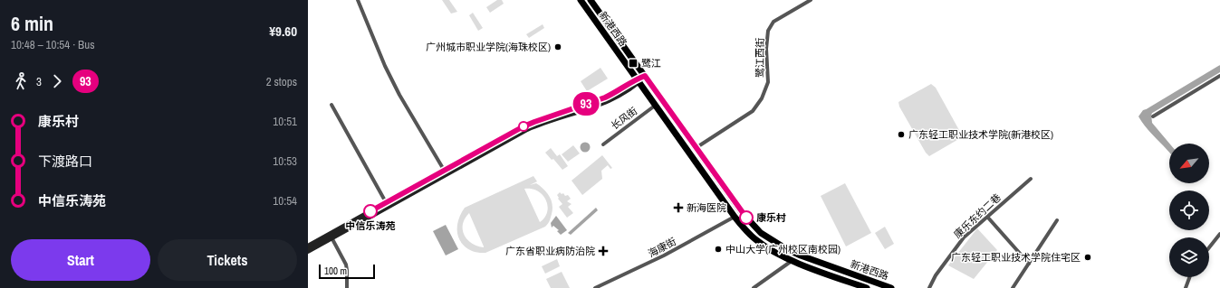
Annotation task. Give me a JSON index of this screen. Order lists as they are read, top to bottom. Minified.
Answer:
{"streets":{"main road":["新港西路"],"street":["鹭江西街","长风街","康乐东约二巷","海康街"]},"crossings":[["新港西路","鹭江西街"],["新港西路","长风街"],["新港西路","海康街"]],"places":{"other":["广州城市职业学院(海珠校区)","广东轻工职业技术学院(新港校区)","中信乐涛苑","康乐村","中山大学(广州校区南校园)","广东轻工职业技术学院住宅区"],"transit":["鹭江"],"health":["新海医院","广东省职业病防治院"]},"lines":["bus line 93"],"scale_bar":"100 m","north":"bottom left","page":{"heading":["6 min","10:48 – 10:54 · Bus","¥9.60"],"on_map":"93","legs":["3","93","2 stops"],"list":[{"name":"康乐村","value":"10:51"},{"name":"下渡路口","value":"10:53"},{"name":"中信乐涛苑","value":"10:54"}],"buttons":["Start","Tickets"],"scale":"100 m"}}
